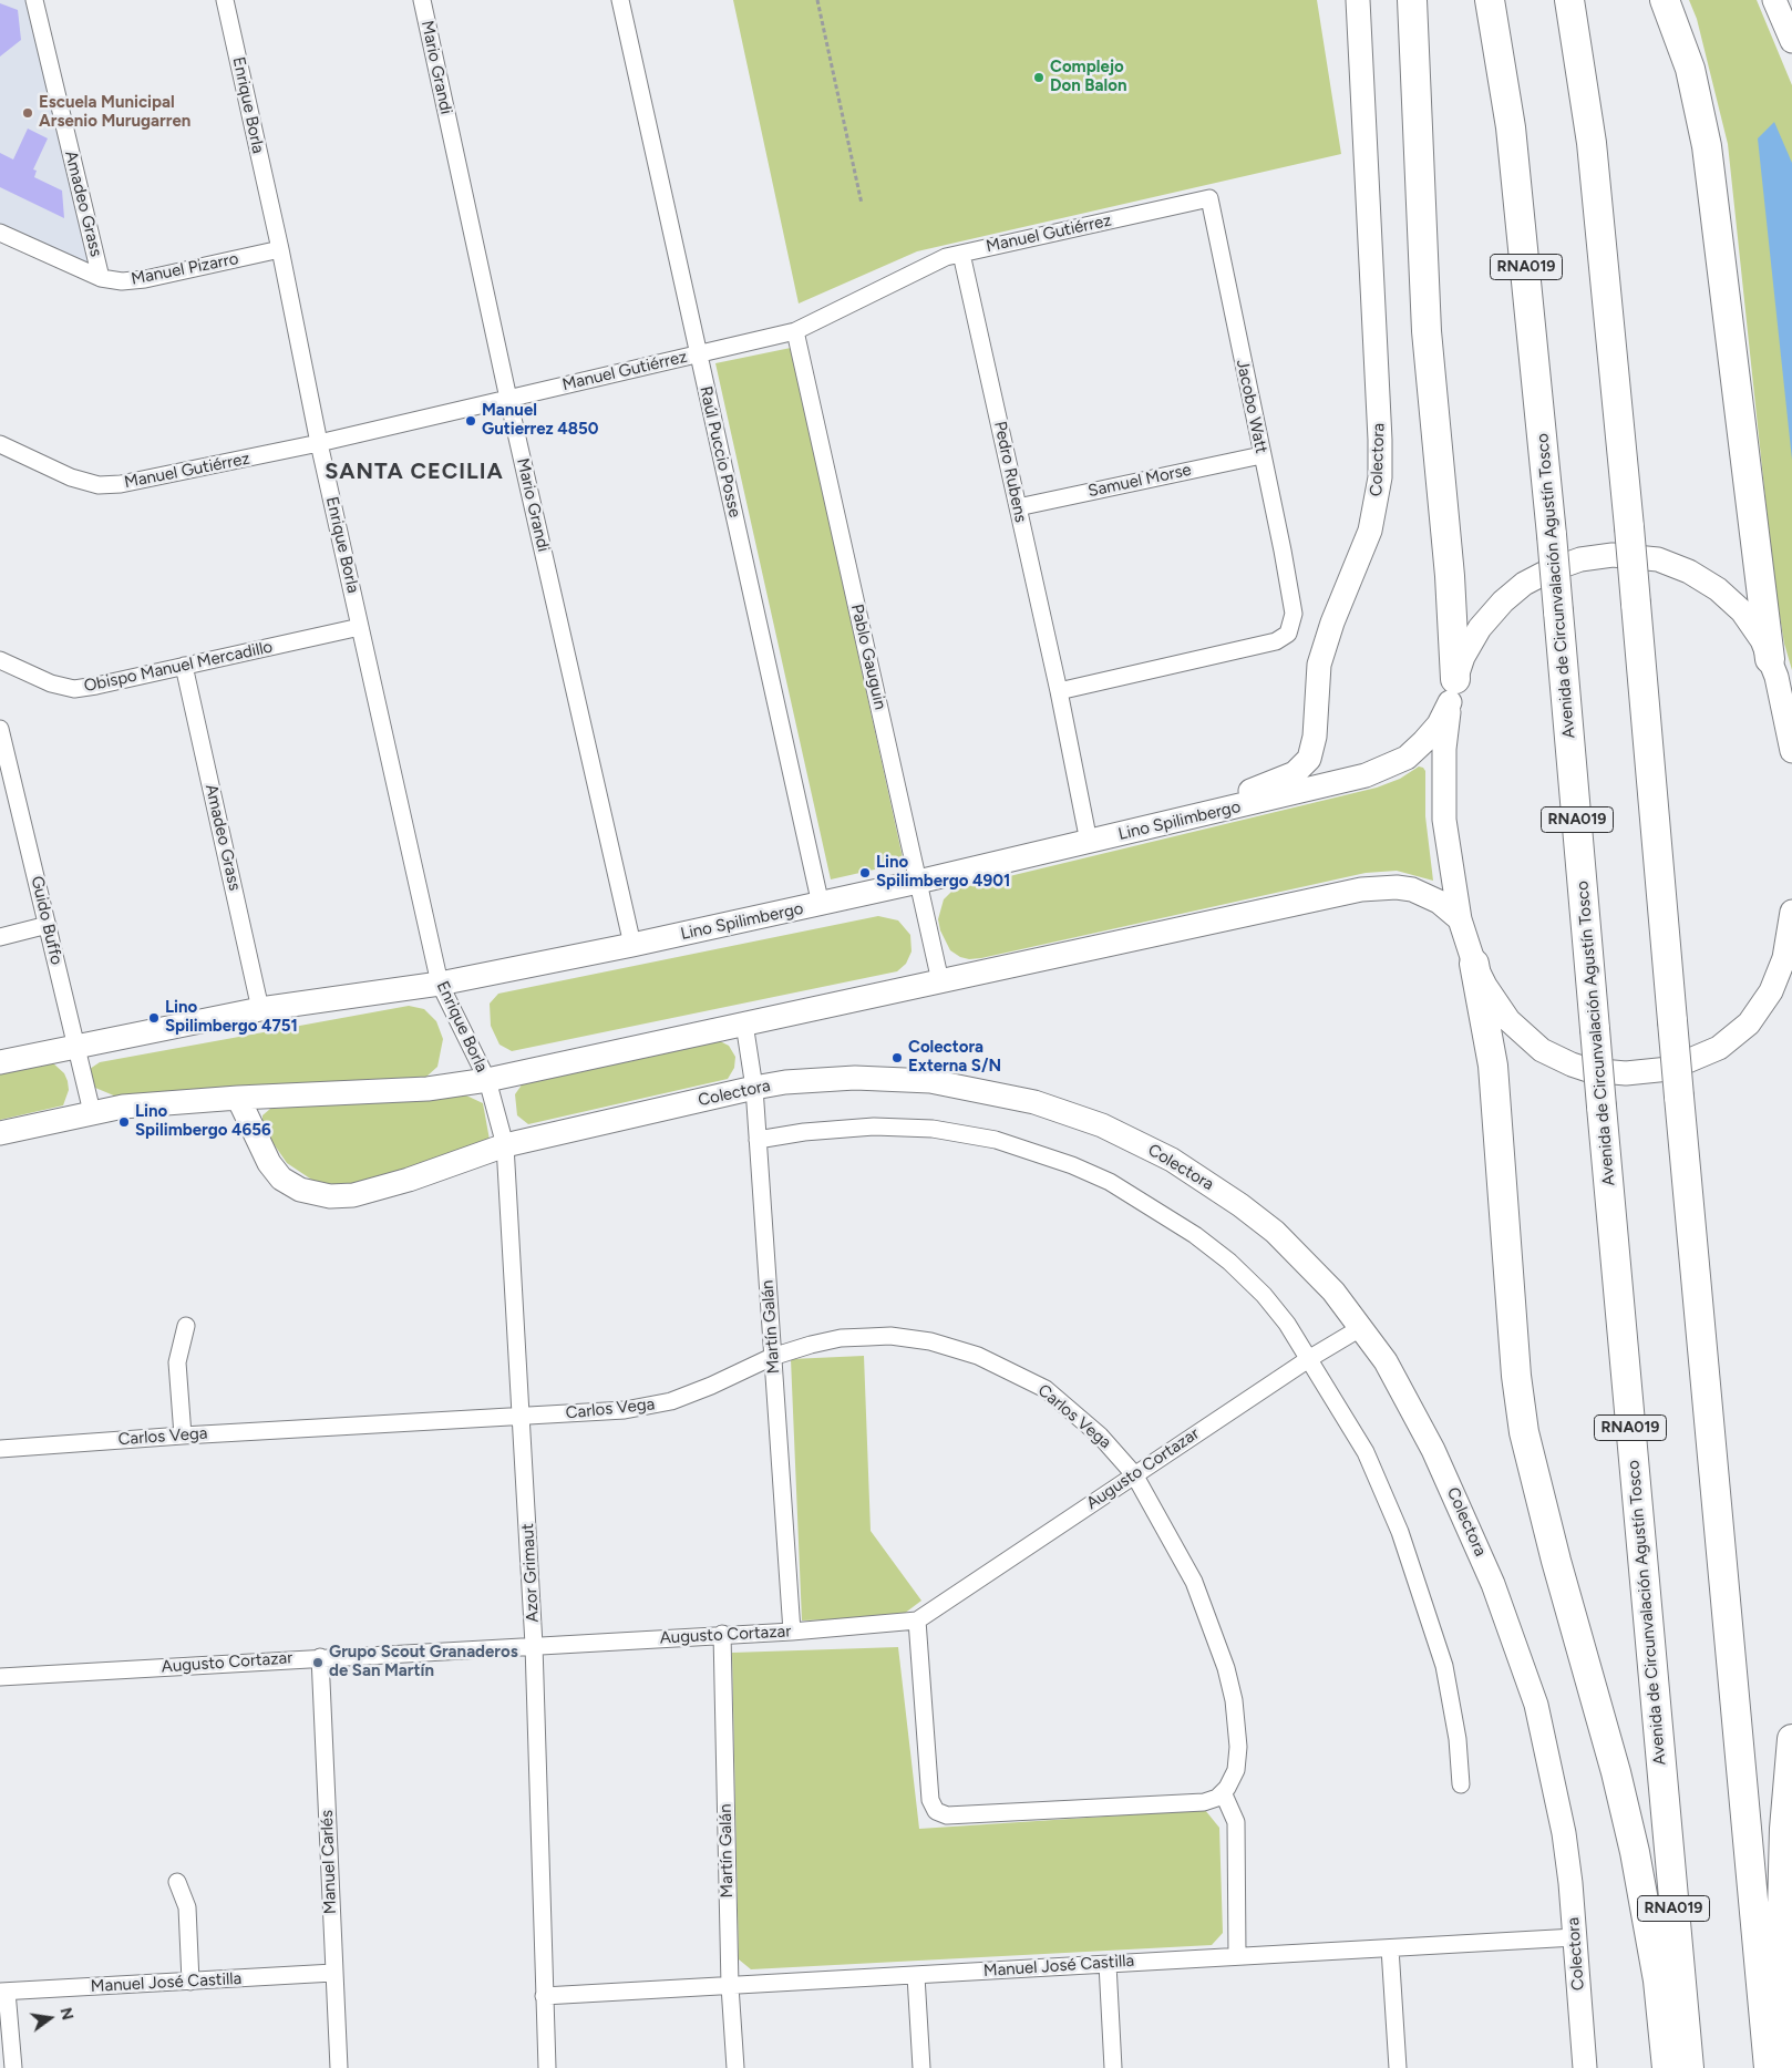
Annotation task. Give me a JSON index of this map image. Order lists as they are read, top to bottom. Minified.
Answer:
{"streets":{"highway":["RNA019","Avenida de Circunvalación Agustín Tosco"],"main road":["Colectora","Lino Spilimbergo"],"street":["Mario Grandi","Enrique Borla","Amadeo Grass","Manuel Gutiérrez","Manuel Pizarro","Jacobo Watt","Raúl Puccio Posse","Pedro Rubens","Samuel Morse","Pablo Gauguin","Obispo Manuel Mercadillo","Guido Buffo","Martín Galán","Carlos Vega","Augusto Cortazar","Azor Grimaut","Manuel Carlés","Manuel José Castilla"]},"crossings":[["Mario Grandi","Manuel Gutiérrez"],["Mario Grandi","Lino Spilimbergo"],["Enrique Borla","Manuel Gutiérrez"],["Enrique Borla","Manuel Pizarro"],["Enrique Borla","Obispo Manuel Mercadillo"],["Enrique Borla","Lino Spilimbergo"],["Enrique Borla","Azor Grimaut"],["Amadeo Grass","Manuel Pizarro"],["Amadeo Grass","Obispo Manuel Mercadillo"],["Amadeo Grass","Lino Spilimbergo"],["Manuel Gutiérrez","Jacobo Watt"],["Manuel Gutiérrez","Raúl Puccio Posse"],["Manuel Gutiérrez","Pedro Rubens"],["Manuel Gutiérrez","Pablo Gauguin"],["Jacobo Watt","Pedro Rubens"],["Jacobo Watt","Samuel Morse"],["Raúl Puccio Posse","Lino Spilimbergo"],["Colectora","Lino Spilimbergo"],["Colectora","Martín Galán"],["Colectora","Augusto Cortazar"],["Colectora","Azor Grimaut"],["Colectora","Manuel José Castilla"],["Pedro Rubens","Samuel Morse"],["Pedro Rubens","Lino Spilimbergo"],["Pablo Gauguin","Lino Spilimbergo"],["Lino Spilimbergo","Guido Buffo"],["Martín Galán","Carlos Vega"],["Martín Galán","Augusto Cortazar"],["Martín Galán","Manuel José Castilla"],["Carlos Vega","Augusto Cortazar"],["Carlos Vega","Azor Grimaut"],["Augusto Cortazar","Azor Grimaut"],["Augusto Cortazar","Manuel Carlés"],["Azor Grimaut","Manuel José Castilla"],["Manuel Carlés","Manuel José Castilla"]],"districts":["SANTA CECILIA"],"places":["Complejo Don Balon","Escuela Municipal Arsenio Murugarren","Manuel Gutierrez 4850","Lino Spilimbergo 4901","Lino Spilimbergo 4751","Colectora Externa S/N","Lino Spilimbergo 4656","Grupo Scout Granaderos de San Martín"],"north":"right"}
